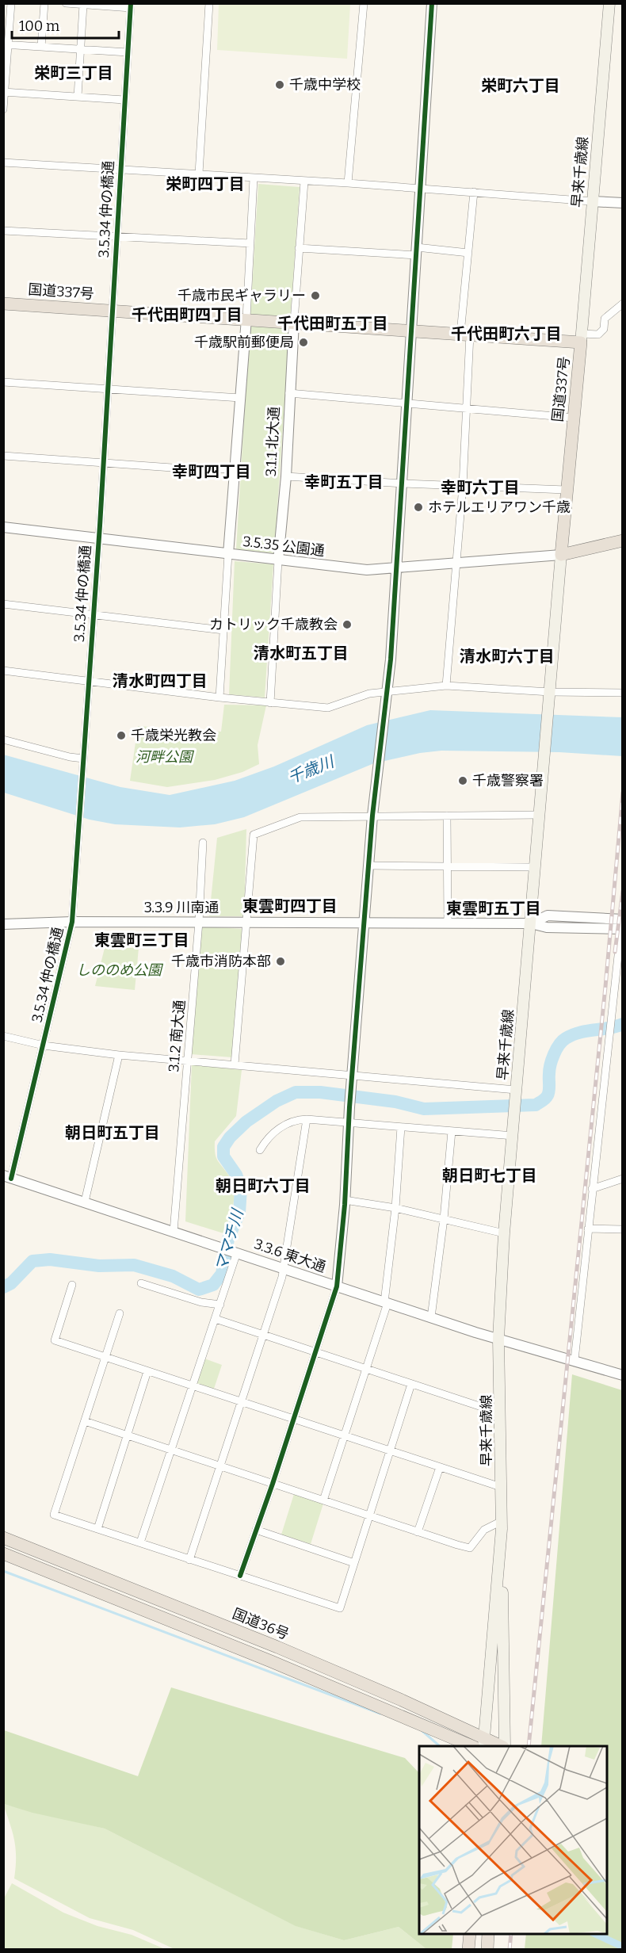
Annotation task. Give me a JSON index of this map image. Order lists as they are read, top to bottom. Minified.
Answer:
{"streets":{"highway":["国道337号","国道36号"],"main road":["早来千歳線"],"street":["3.5.34 仲の橋通","3.1.1 北大通","3.5.35 公園通","3.3.9 川南通","3.1.2 南大通","3.3.6 東大通"]},"crossings":[["早来千歳線","国道337号"],["早来千歳線","3.5.35 公園通"],["早来千歳線","3.3.9 川南通"],["早来千歳線","3.3.6 東大通"],["早来千歳線","国道36号"],["3.5.34 仲の橋通","国道337号"],["3.5.34 仲の橋通","3.5.35 公園通"],["3.5.34 仲の橋通","3.3.9 川南通"],["3.5.34 仲の橋通","3.3.6 東大通"],["国道337号","3.1.1 北大通"],["国道337号","3.5.35 公園通"],["3.1.1 北大通","3.5.35 公園通"],["3.3.9 川南通","3.1.2 南大通"],["3.1.2 南大通","3.3.6 東大通"]],"districts":["栄町三丁目","栄町六丁目","栄町四丁目","千代田町四丁目","千代田町五丁目","千代田町六丁目","幸町四丁目","幸町五丁目","幸町六丁目","清水町五丁目","清水町六丁目","清水町四丁目","東雲町四丁目","東雲町五丁目","東雲町三丁目","朝日町五丁目","朝日町七丁目","朝日町六丁目"],"water":["千歳川","ママチ川"],"parks":["河畔公園","しののめ公園"],"places":["千歳中学校","千歳市民ギャラリー","千歳駅前郵便局","ホテルエリアワン千歳","カトリック千歳教会","千歳栄光教会","千歳警察署","千歳市消防本部"],"scale_bar":"100 m"}
